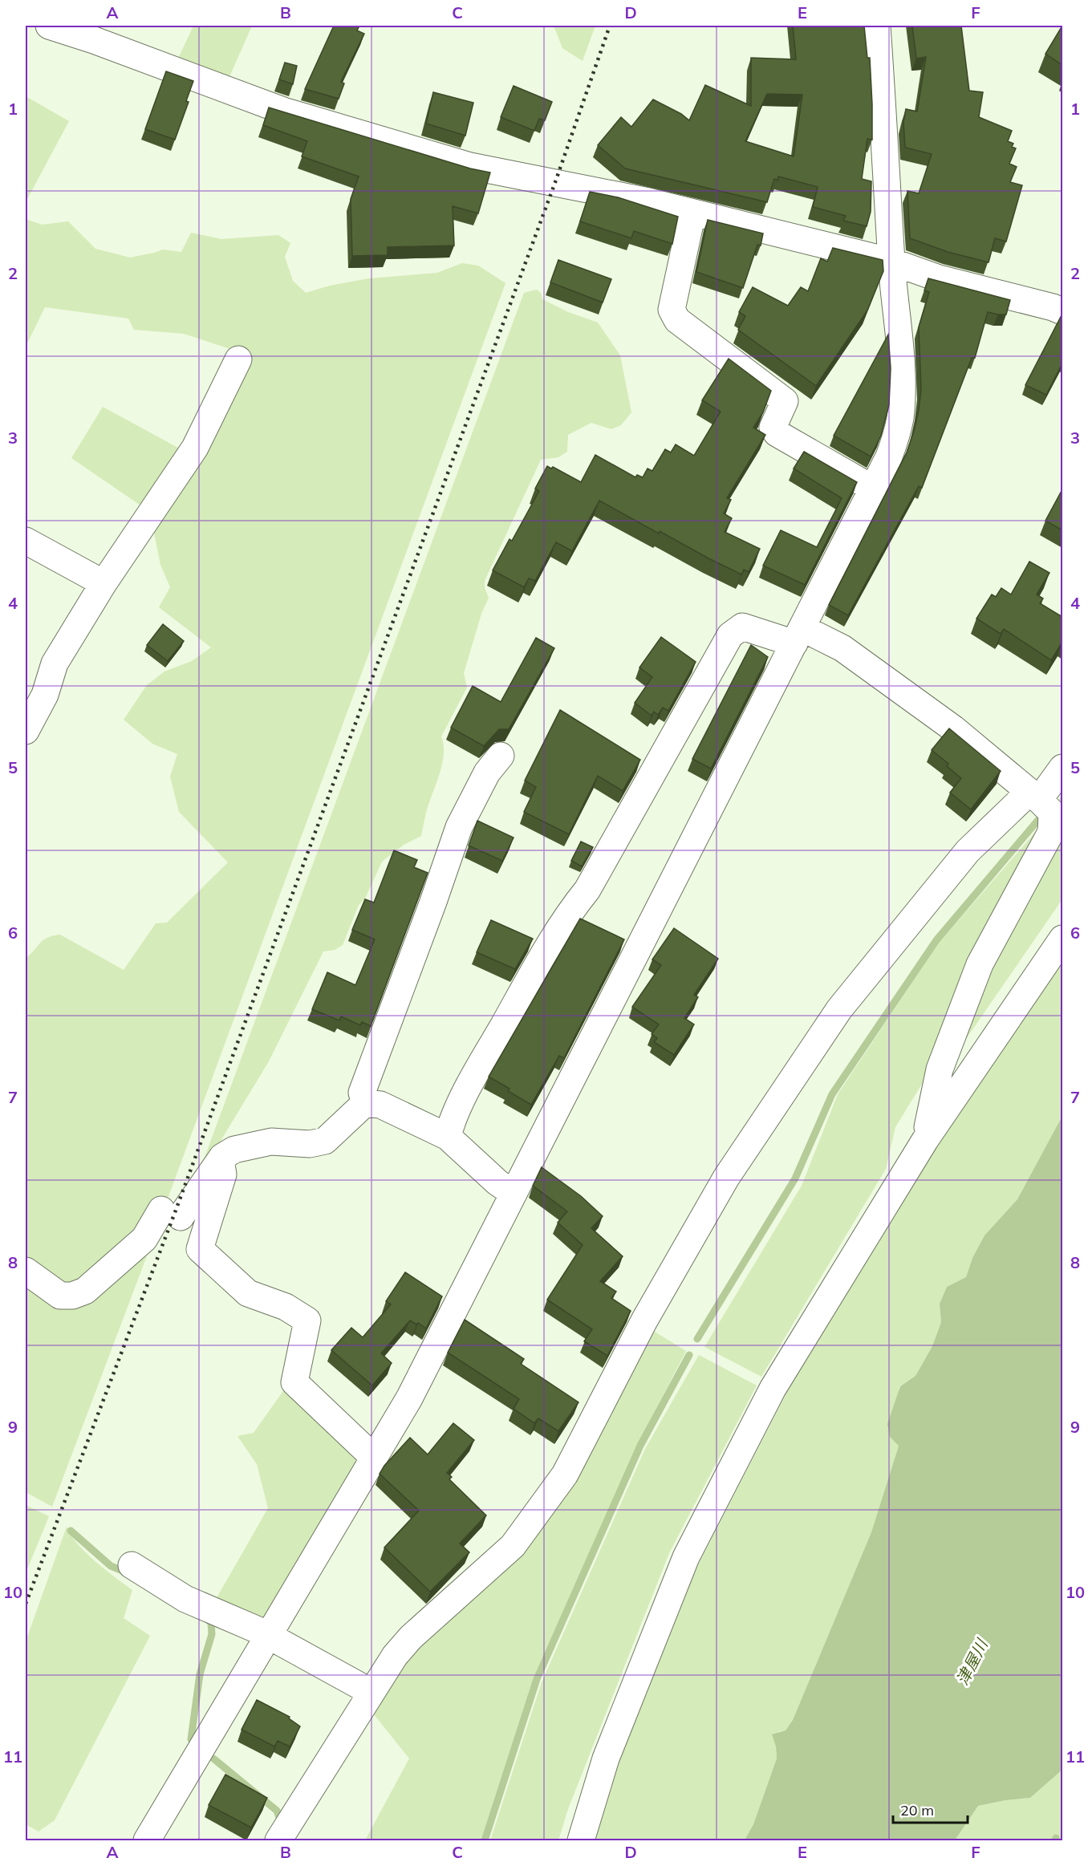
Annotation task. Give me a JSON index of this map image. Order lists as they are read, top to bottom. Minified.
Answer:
{"water":["津屋川"],"scale_bar":"20 m","grid":{"columns":["A","B","C","D","E","F"],"rows":["1","2","3","4","5","6","7","8","9","10","11"]}}
